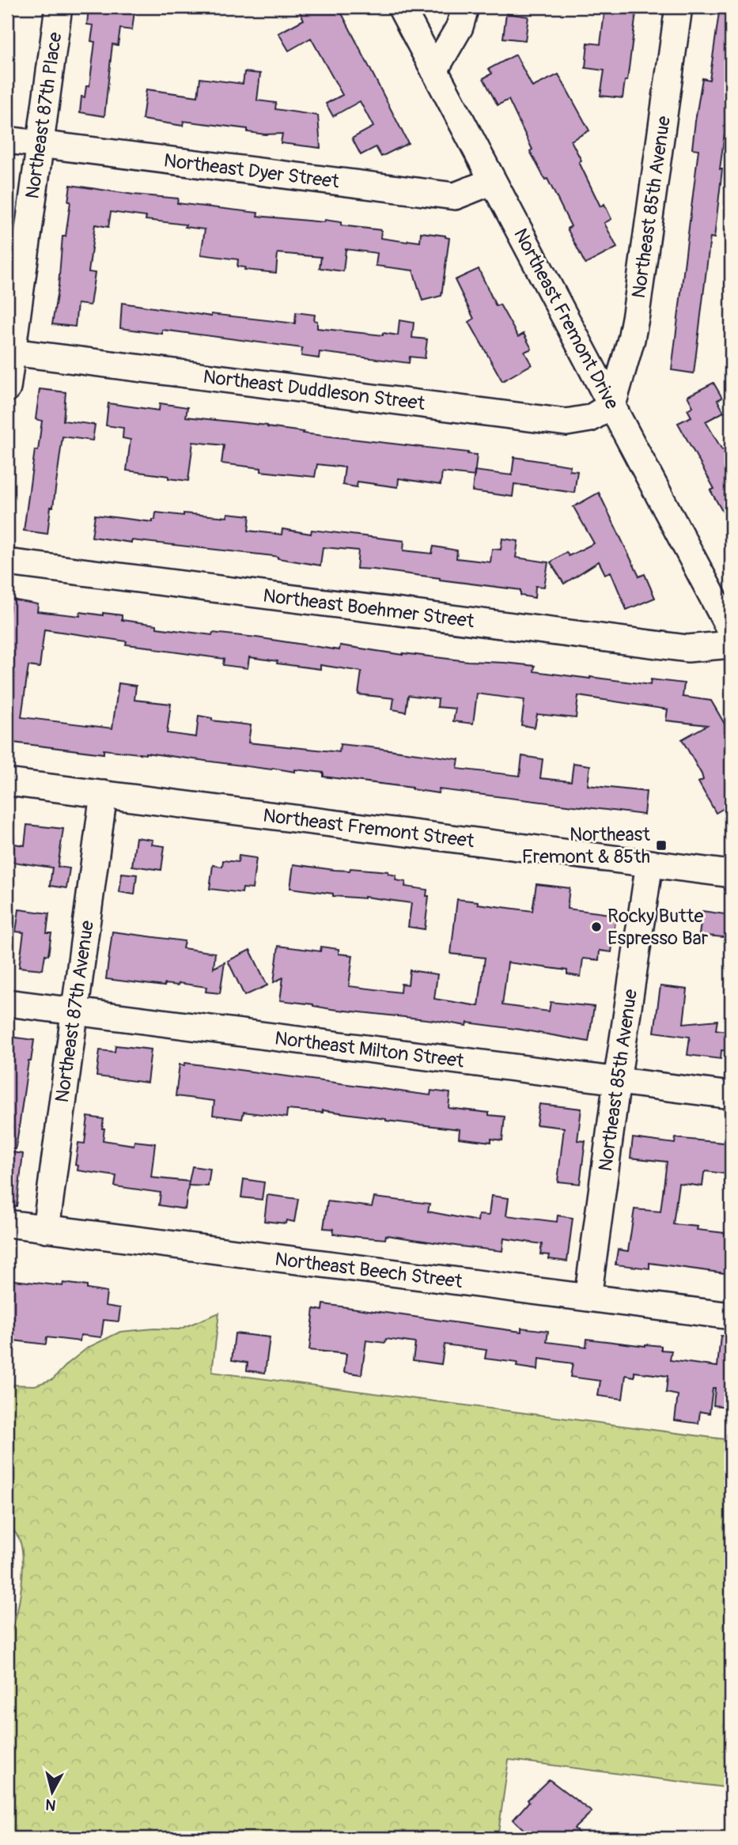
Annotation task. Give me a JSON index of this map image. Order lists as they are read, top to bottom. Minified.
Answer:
{"streets":{"street":["Northeast 87th Place","Northeast Dyer Street","Northeast 85th Avenue","Northeast Fremont Drive","Northeast Duddleson Street","Northeast Boehmer Street","Northeast Fremont Street","Northeast 87th Avenue","Northeast Milton Street","Northeast Beech Street"]},"crossings":[["Northeast 87th Place","Northeast Dyer Street"],["Northeast 87th Place","Northeast Duddleson Street"],["Northeast Dyer Street","Northeast Fremont Drive"],["Northeast 85th Avenue","Northeast Fremont Drive"],["Northeast 85th Avenue","Northeast Duddleson Street"],["Northeast 85th Avenue","Northeast Fremont Street"],["Northeast 85th Avenue","Northeast Milton Street"],["Northeast 85th Avenue","Northeast Beech Street"],["Northeast Fremont Drive","Northeast Duddleson Street"],["Northeast Fremont Street","Northeast 87th Avenue"],["Northeast 87th Avenue","Northeast Milton Street"],["Northeast 87th Avenue","Northeast Beech Street"]],"places":{"transit":["Northeast Fremont & 85th"],"other":["Rocky Butte Espresso Bar"]},"north":"bottom"}
